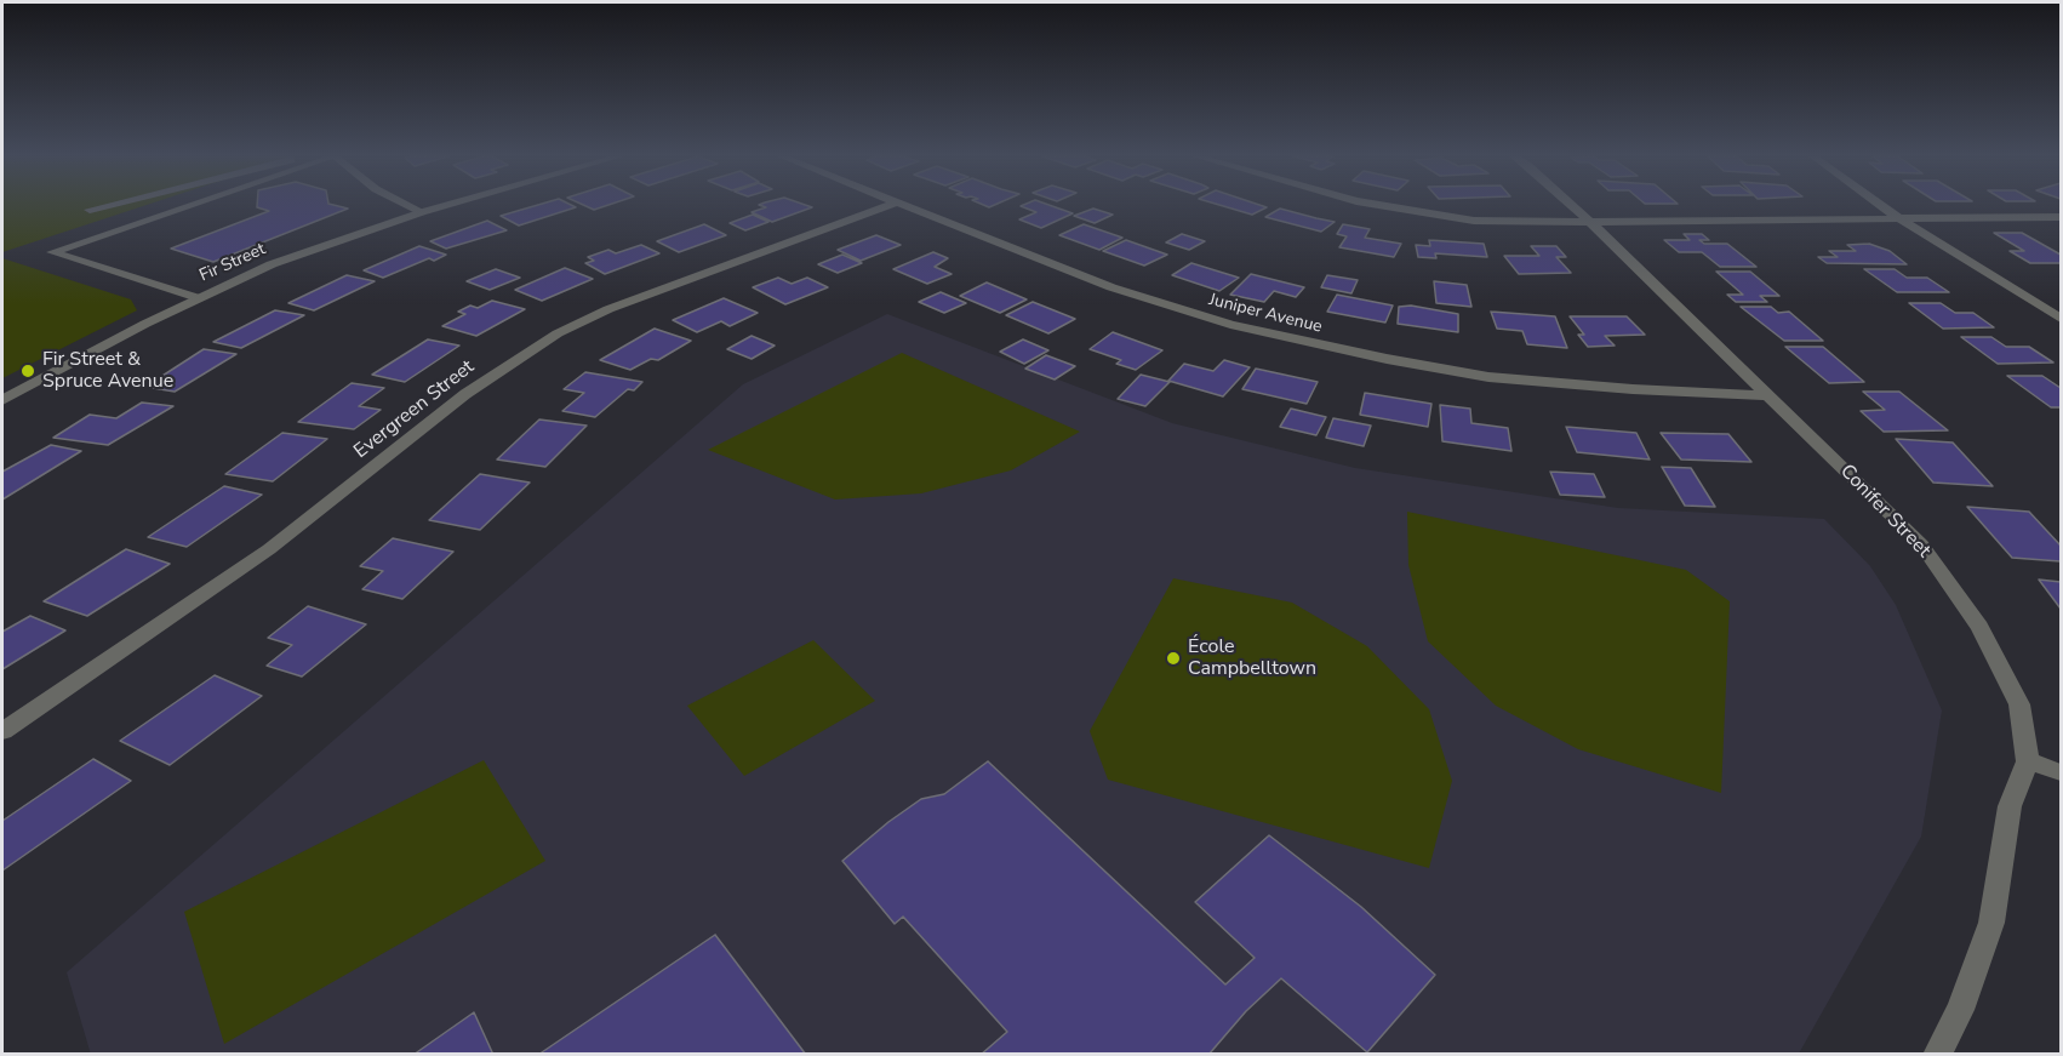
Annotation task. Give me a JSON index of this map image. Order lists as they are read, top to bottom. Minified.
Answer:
{"streets":{"street":["Fir Street","Juniper Avenue","Evergreen Street","Conifer Street"]},"crossings":[["Juniper Avenue","Conifer Street"]],"places":["Fir Street & Spruce Avenue","École Campbelltown"]}
